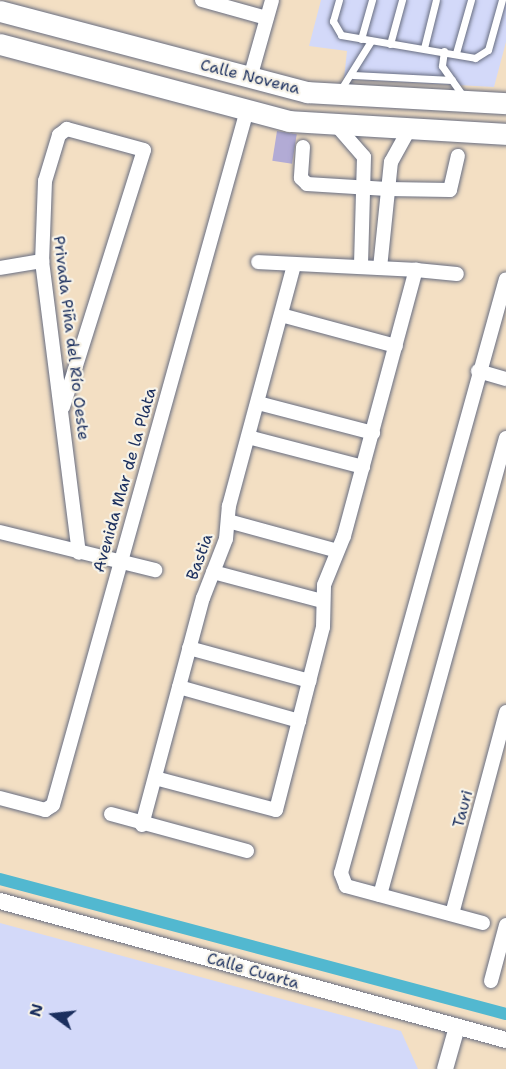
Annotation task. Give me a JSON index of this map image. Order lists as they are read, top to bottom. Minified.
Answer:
{"streets":{"main road":["Calle Novena"],"street":["Privada Piña del Río Oeste","Avenida Mar de la Plata","Bastia","Tauri","Calle Cuarta"]},"crossings":[["Calle Novena","Avenida Mar de la Plata"]],"north":"left"}
